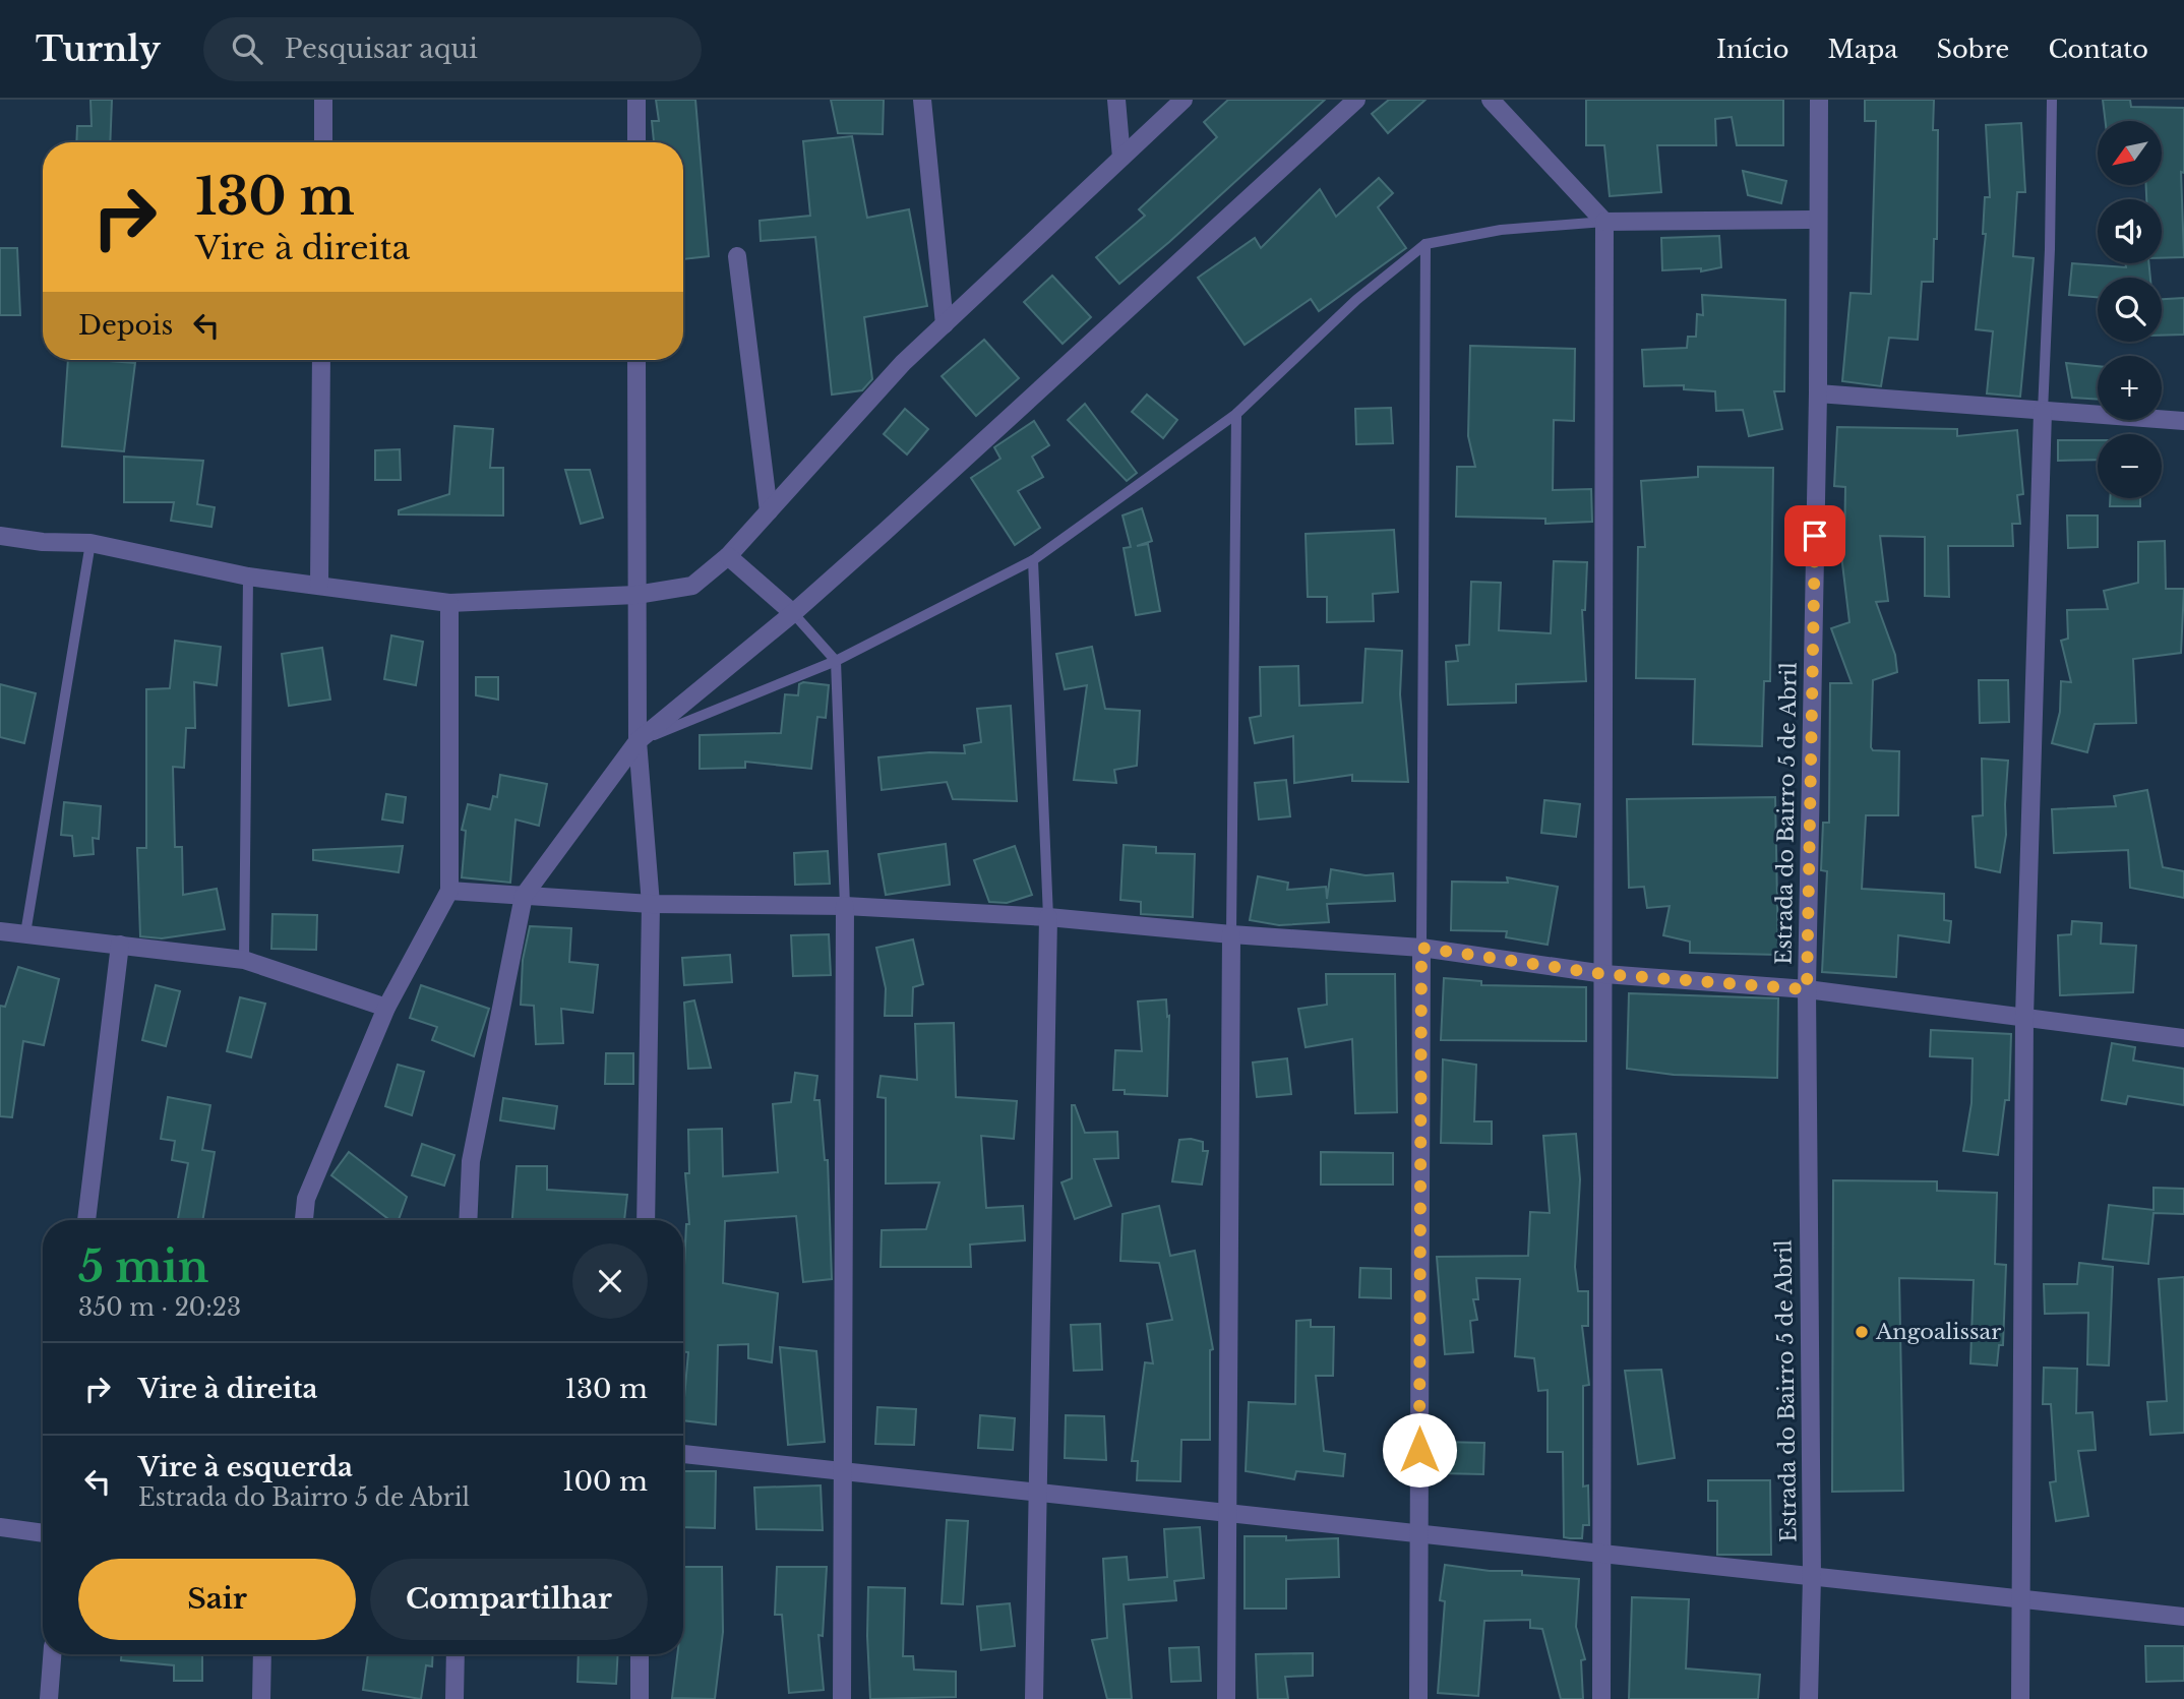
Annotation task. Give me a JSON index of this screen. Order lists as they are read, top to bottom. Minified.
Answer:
{"streets":{"street":["Estrada do Bairro 5 de Abril"]},"places":["Angoalissar"],"north":"bottom left","page":{"header":"Turnly","search":"Pesquisar aqui","nav":["Início","Mapa","Sobre","Contato"],"map_buttons":["+","−"],"turn":["130 m","Vire à direita"],"then":"Depois","heading":["5 min","350 m · 20:23"],"list":[{"name":"Vire à direita","value":"130 m"},{"name":"Vire à esquerda","note":"Estrada do Bairro 5 de Abril","value":"100 m"}],"buttons":["Sair","Compartilhar"]}}
